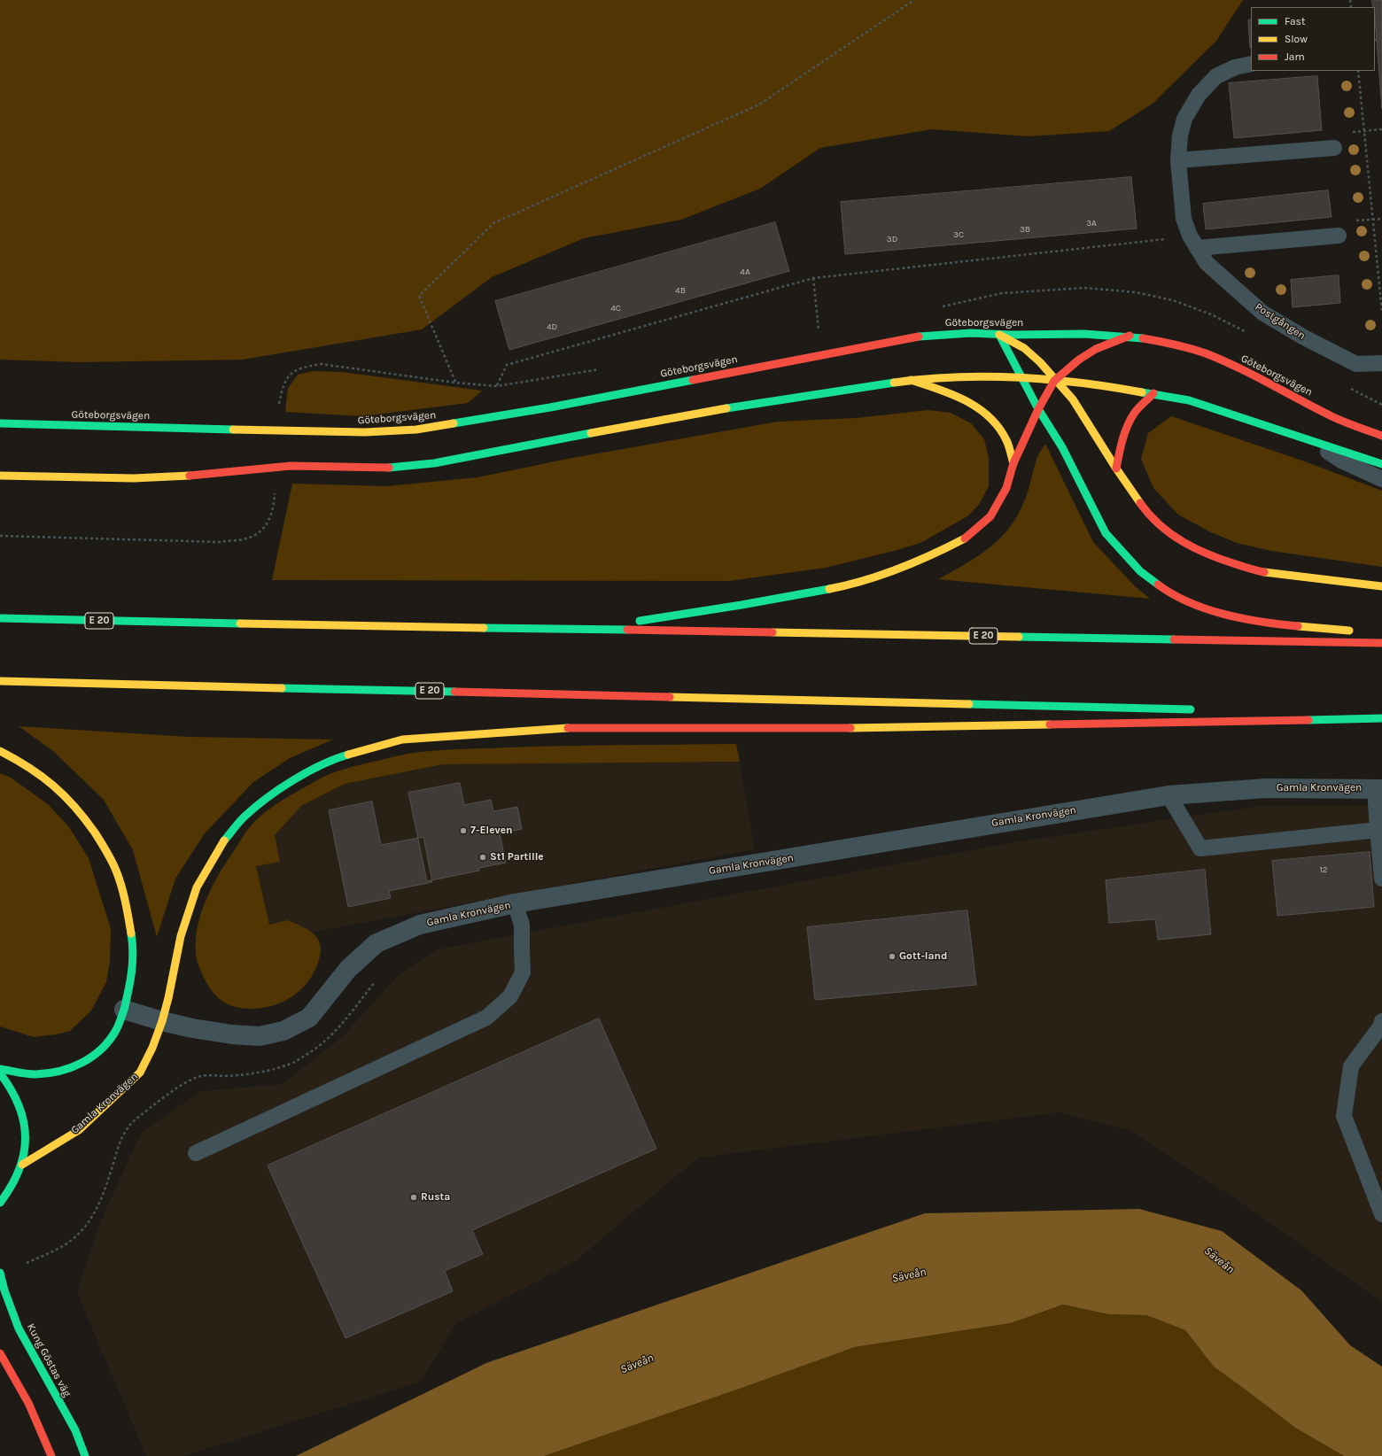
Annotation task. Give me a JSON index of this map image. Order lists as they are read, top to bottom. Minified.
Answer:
{"streets":{"main road":["Göteborgsvägen","E 20","Gamla Kronvägen","Kung Göstas väg"],"lane":["Postgången"]},"water":["Säveån"],"places":["7-Eleven","St1 Partille","Gott-land","Rusta"],"house_numbers":["3A","3B","3C","3D","4A","4B","4C","4D","12"],"legend":["Fast","Slow","Jam"]}
